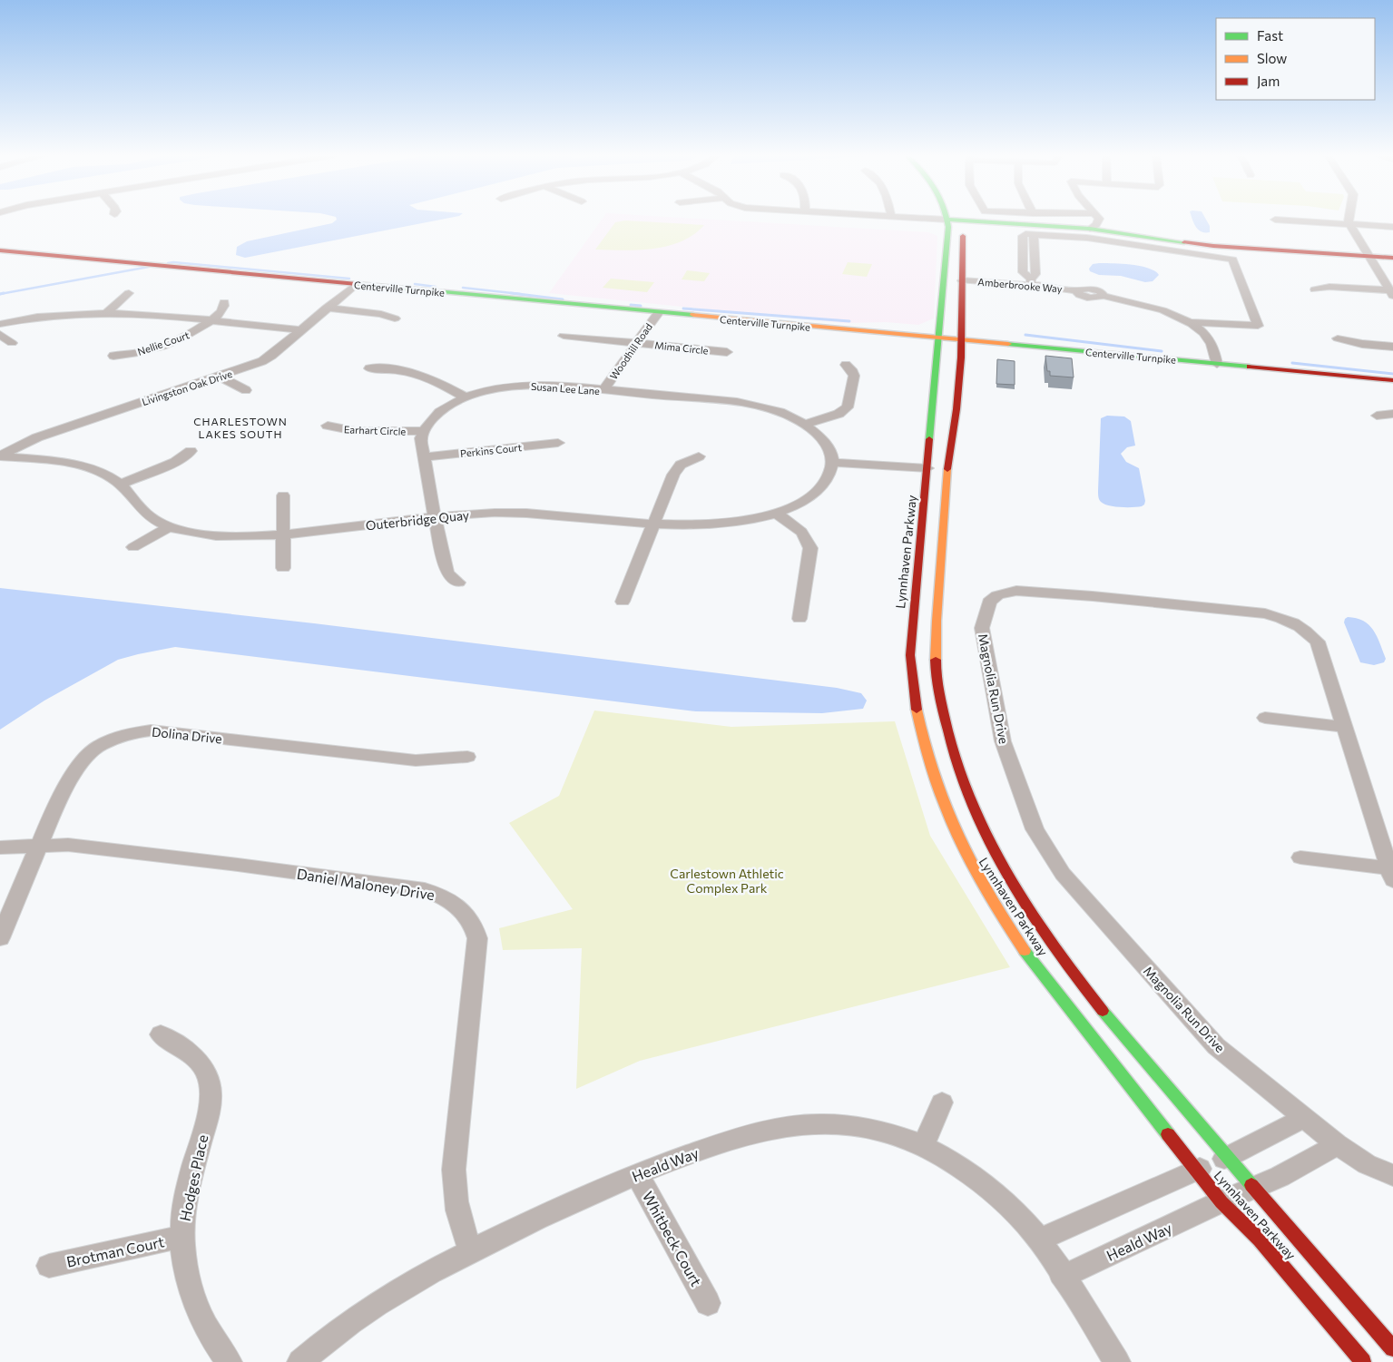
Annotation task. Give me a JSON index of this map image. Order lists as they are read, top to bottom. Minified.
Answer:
{"streets":{"main road":["Centerville Turnpike","Lynnhaven Parkway"],"street":["Amberbrooke Way","Nellie Court","Mima Circle","Woodhill Road","Livingston Oak Drive","Susan Lee Lane","Earhart Circle","Perkins Court","Outerbridge Quay","Magnolia Run Drive","Dolina Drive","Daniel Maloney Drive","Heald Way","Hodges Place","Whitbeck Court","Brotman Court"]},"crossings":[["Amberbrooke Way","Lynnhaven Parkway"],["Centerville Turnpike","Woodhill Road"],["Centerville Turnpike","Livingston Oak Drive"],["Centerville Turnpike","Lynnhaven Parkway"],["Mima Circle","Woodhill Road"],["Woodhill Road","Susan Lee Lane"],["Livingston Oak Drive","Outerbridge Quay"],["Susan Lee Lane","Earhart Circle"],["Susan Lee Lane","Outerbridge Quay"],["Lynnhaven Parkway","Heald Way"],["Dolina Drive","Daniel Maloney Drive"],["Daniel Maloney Drive","Heald Way"],["Heald Way","Whitbeck Court"],["Hodges Place","Brotman Court"]],"districts":["CHARLESTOWN LAKES SOUTH"],"parks":["Carlestown Athletic Complex Park"],"legend":["Fast","Slow","Jam"]}
